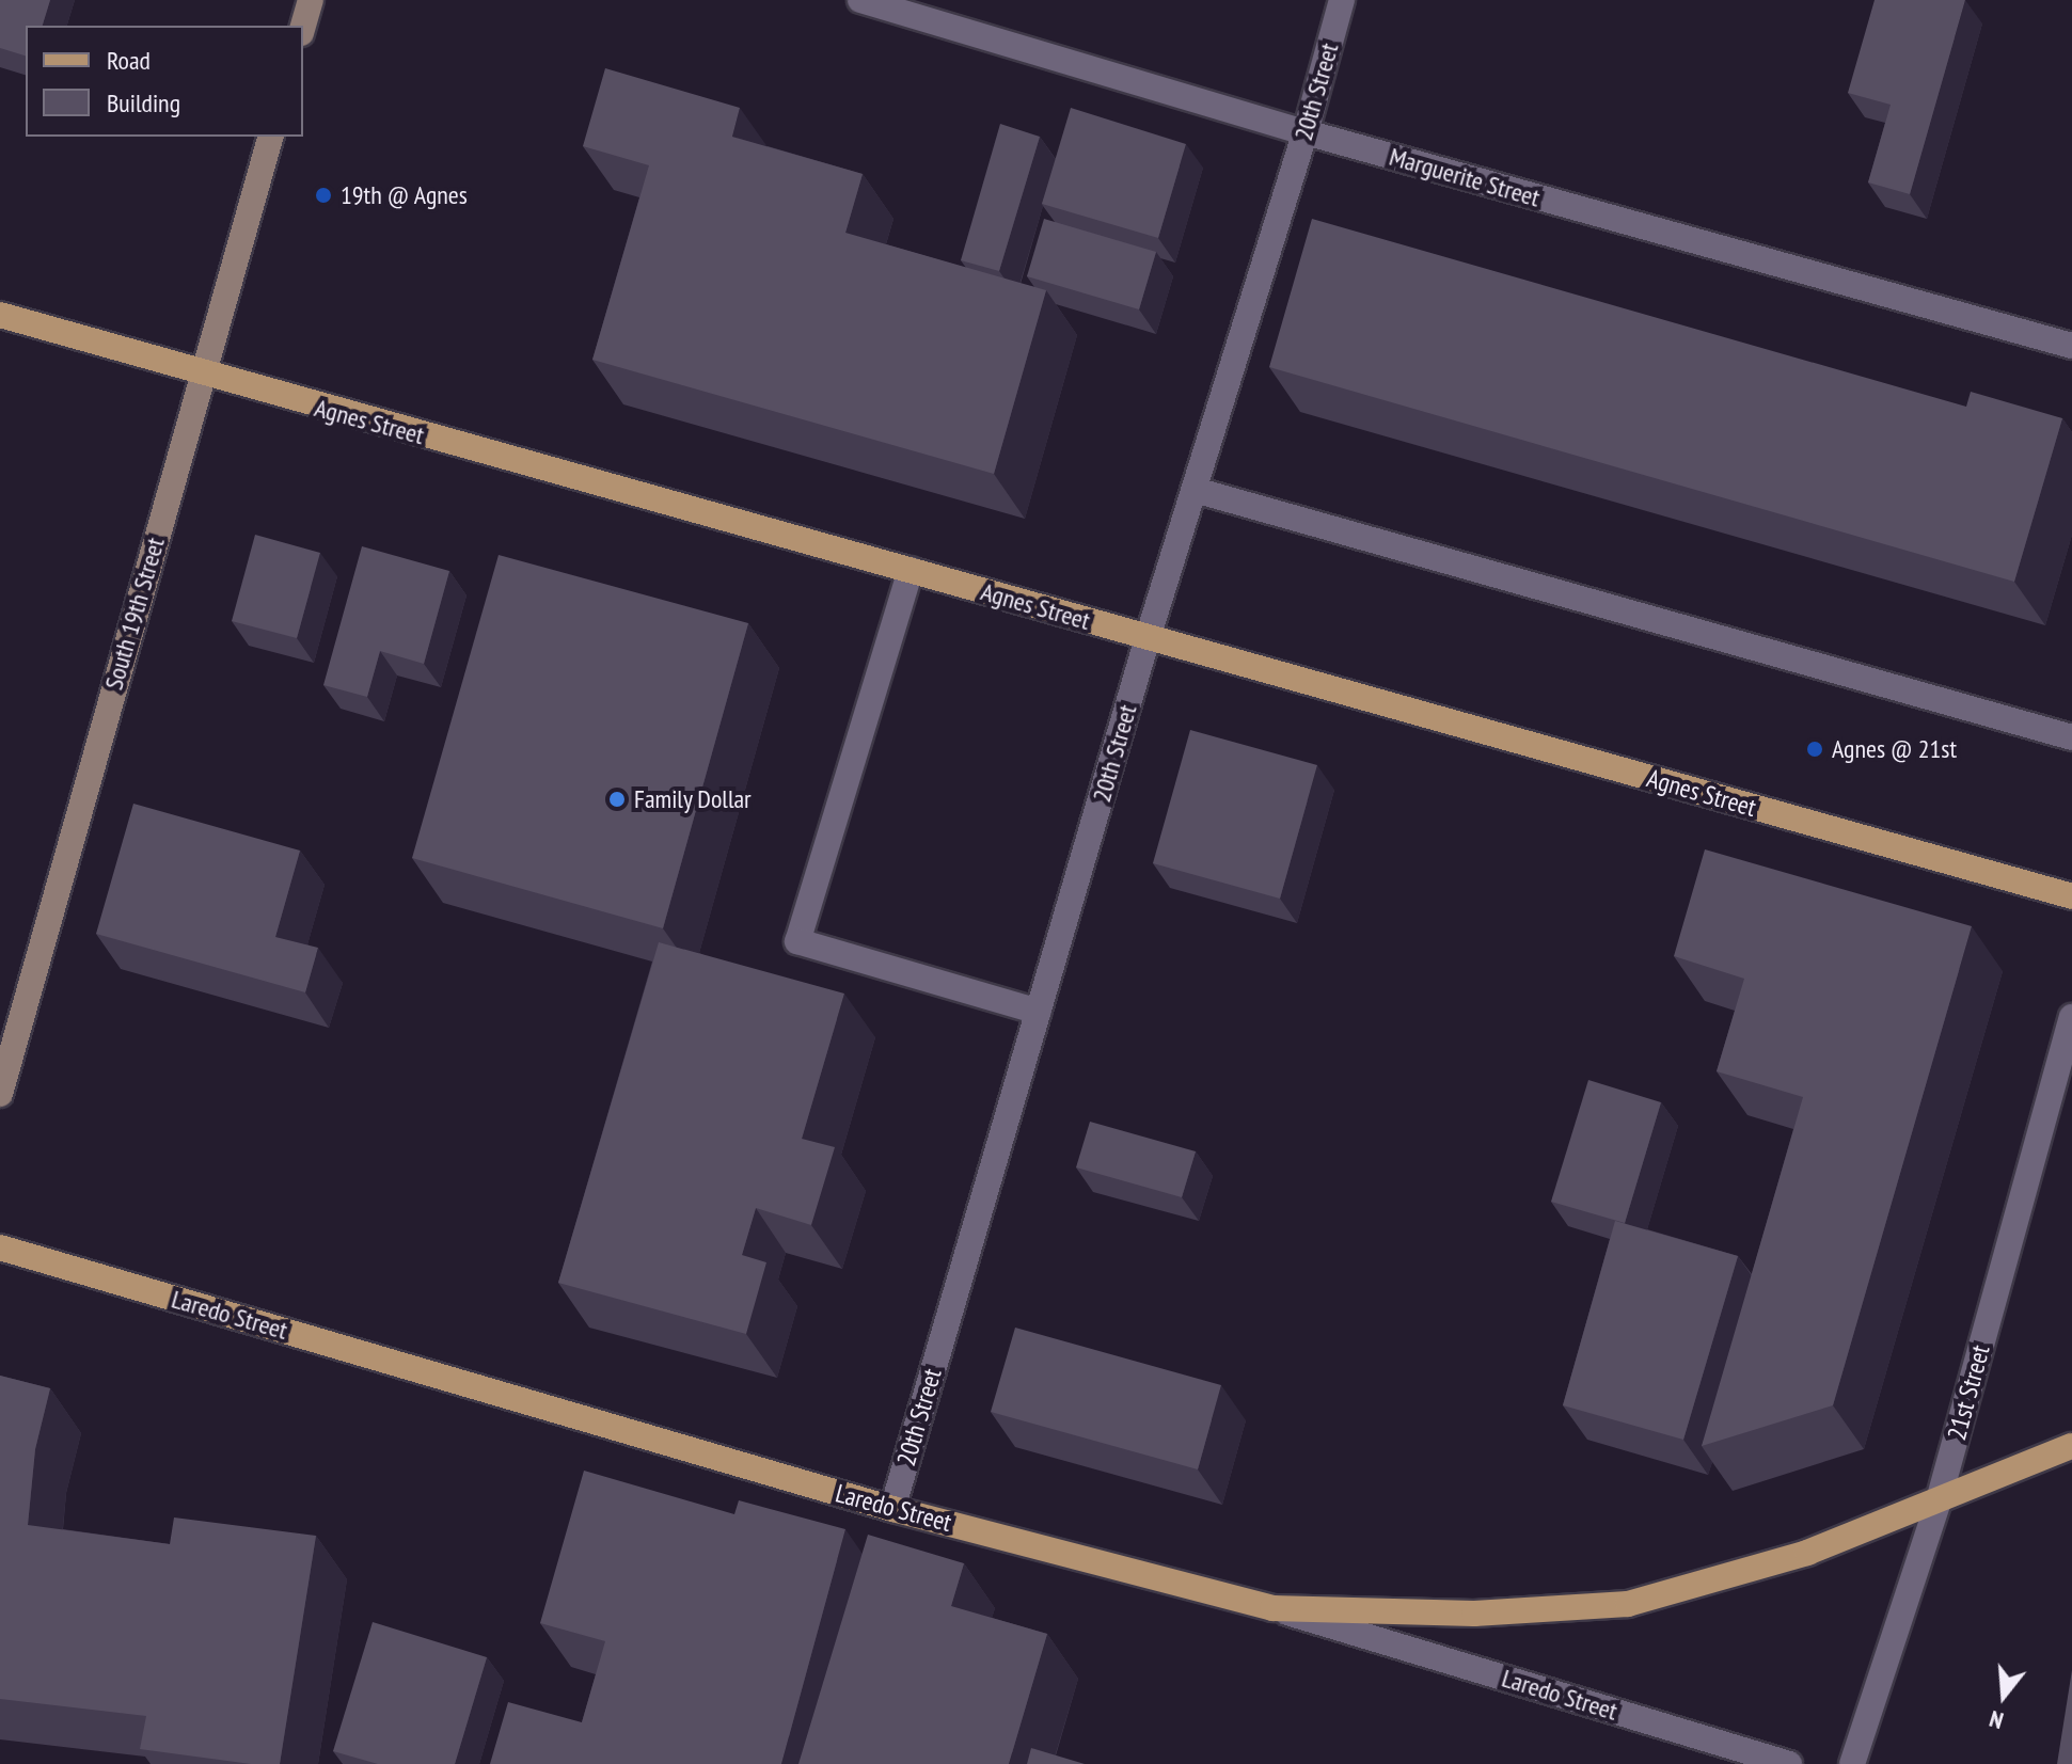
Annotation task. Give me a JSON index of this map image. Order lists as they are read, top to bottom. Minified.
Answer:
{"streets":{"main road":["Agnes Street","Laredo Street"],"street":["20th Street","Marguerite Street","South 19th Street","21st Street"]},"crossings":[["20th Street","Marguerite Street"],["20th Street","Agnes Street"],["20th Street","Laredo Street"],["Agnes Street","South 19th Street"]],"places":["19th @ Agnes","Agnes @ 21st","Family Dollar"],"legend":["Road","Building"],"north":"bottom"}
